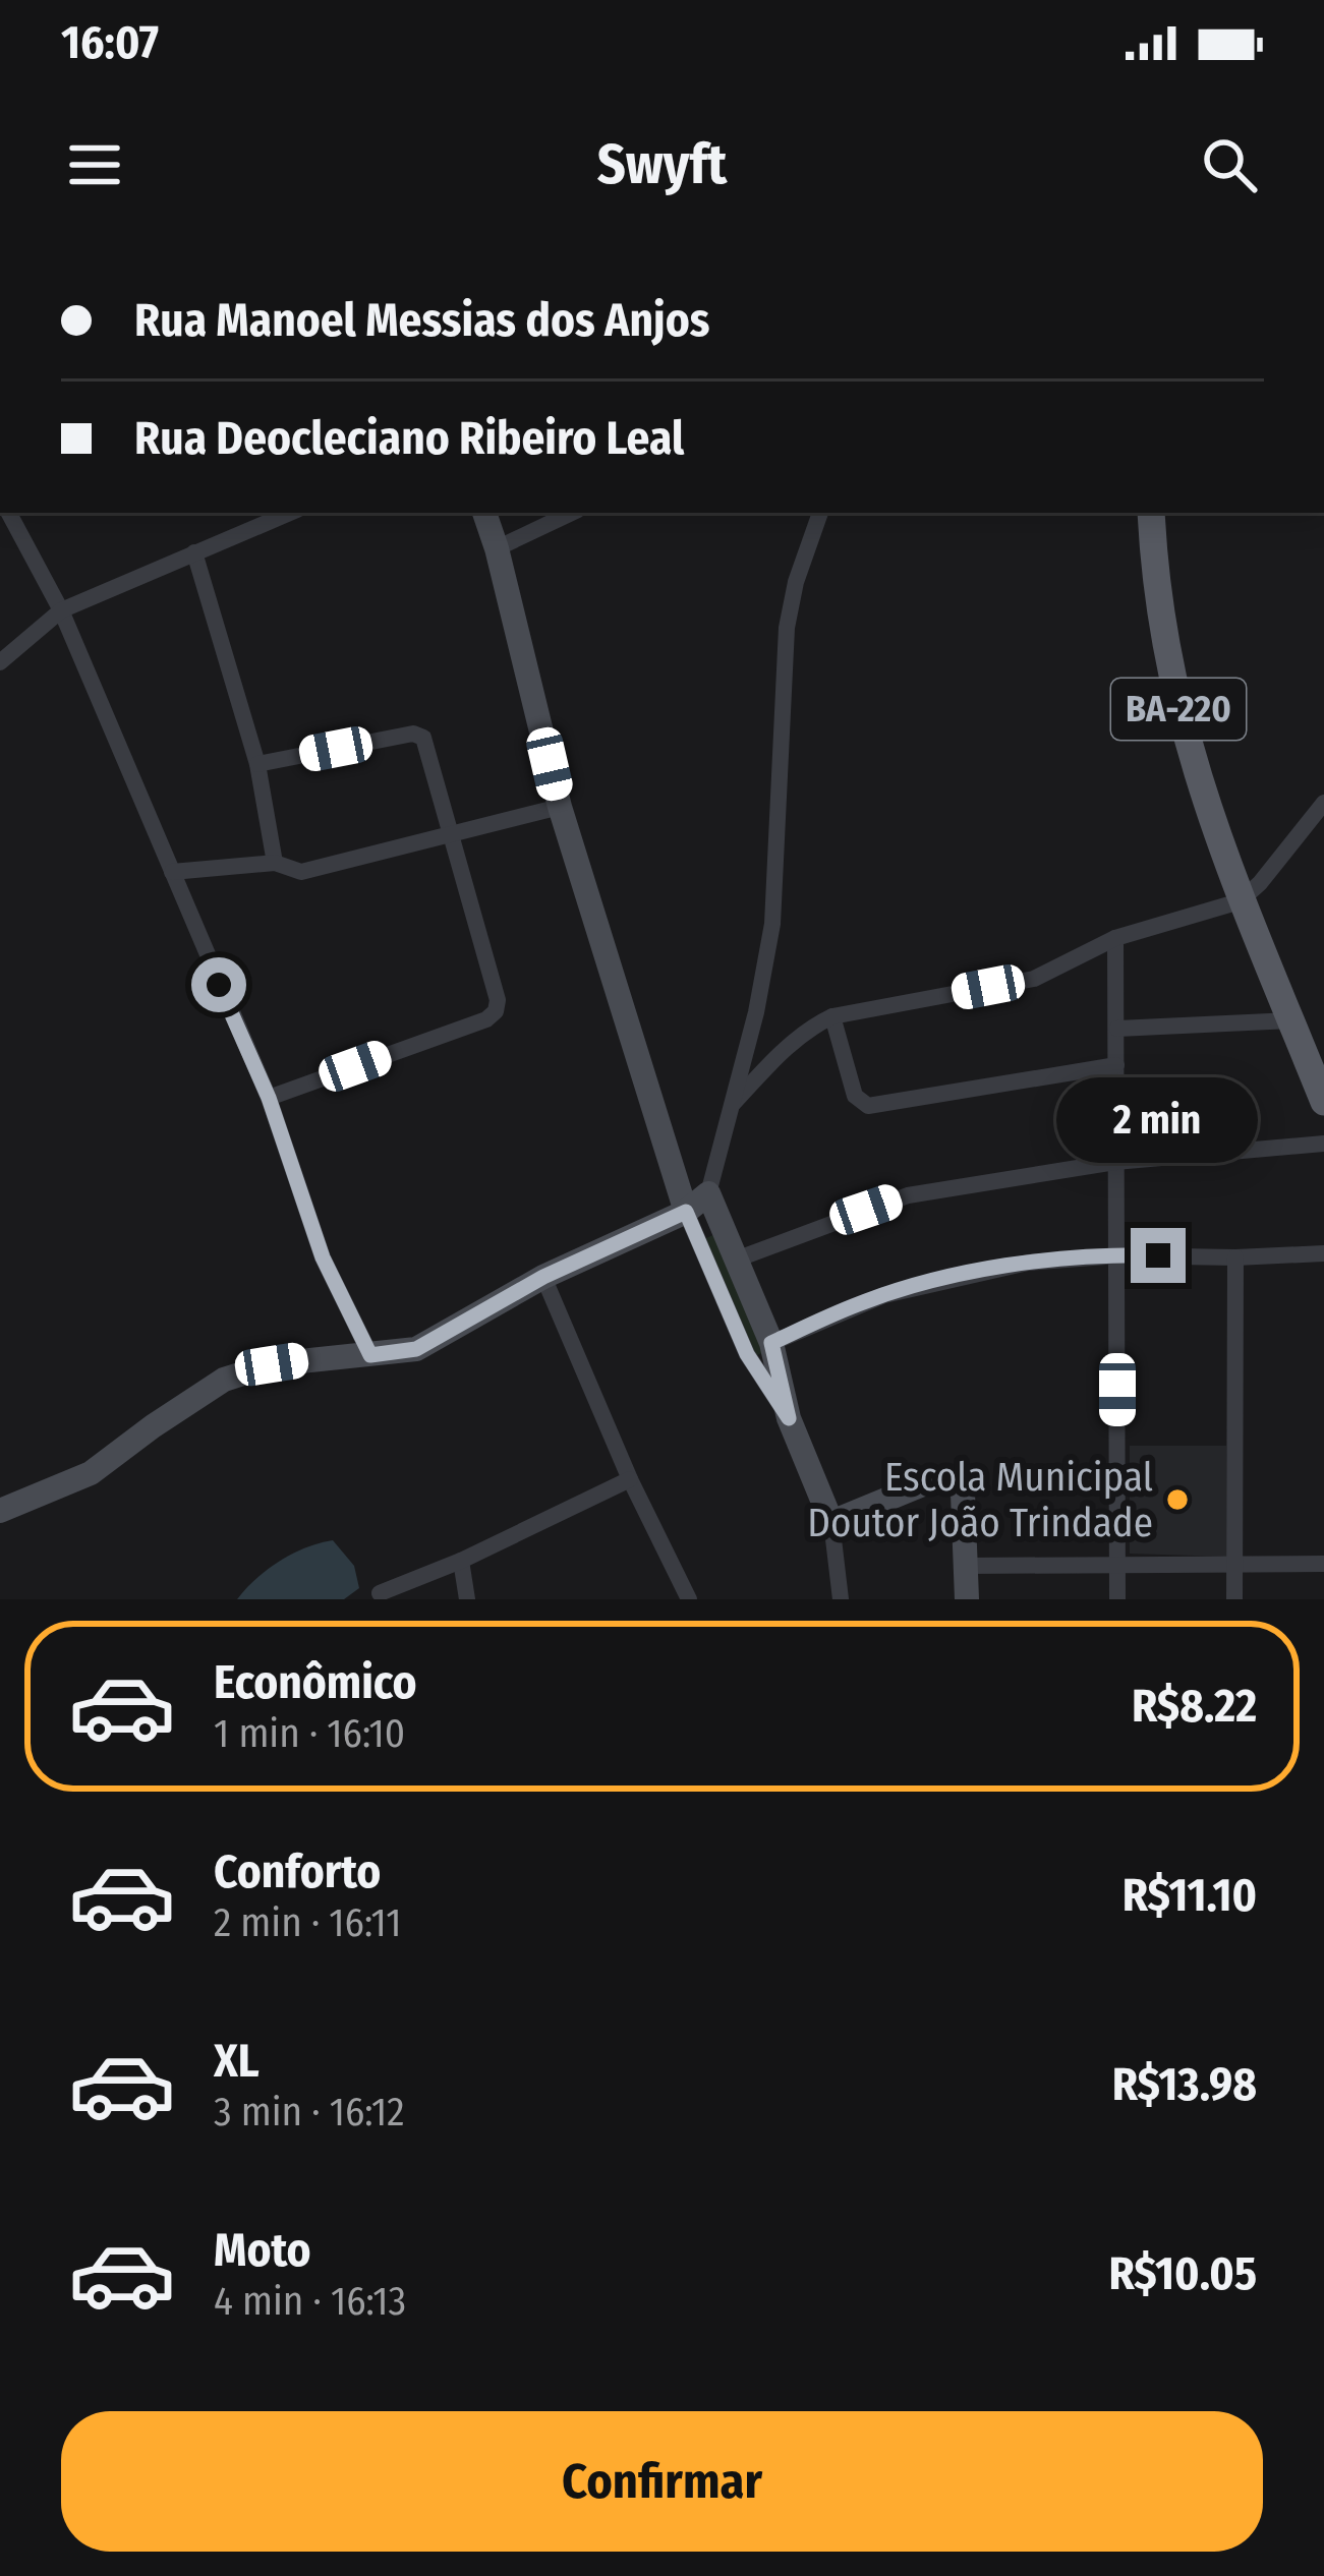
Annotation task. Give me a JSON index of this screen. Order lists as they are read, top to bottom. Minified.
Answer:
{"streets":{"main road":["BA-220"]},"places":["Escola Municipal Doutor João Trindade"],"page":{"status":"16:07","header":"Swyft","banner":["Rua Manoel Messias dos Anjos","Rua Deocleciano Ribeiro Leal"],"bubble":"2 min","list":[{"name":"Econômico","note":"1 min · 16:10","value":"R$8.22"},{"name":"Conforto","note":"2 min · 16:11","value":"R$11.10"},{"name":"XL","note":"3 min · 16:12","value":"R$13.98"},{"name":"Moto","note":"4 min · 16:13","value":"R$10.05"}],"buttons":"Confirmar"}}
